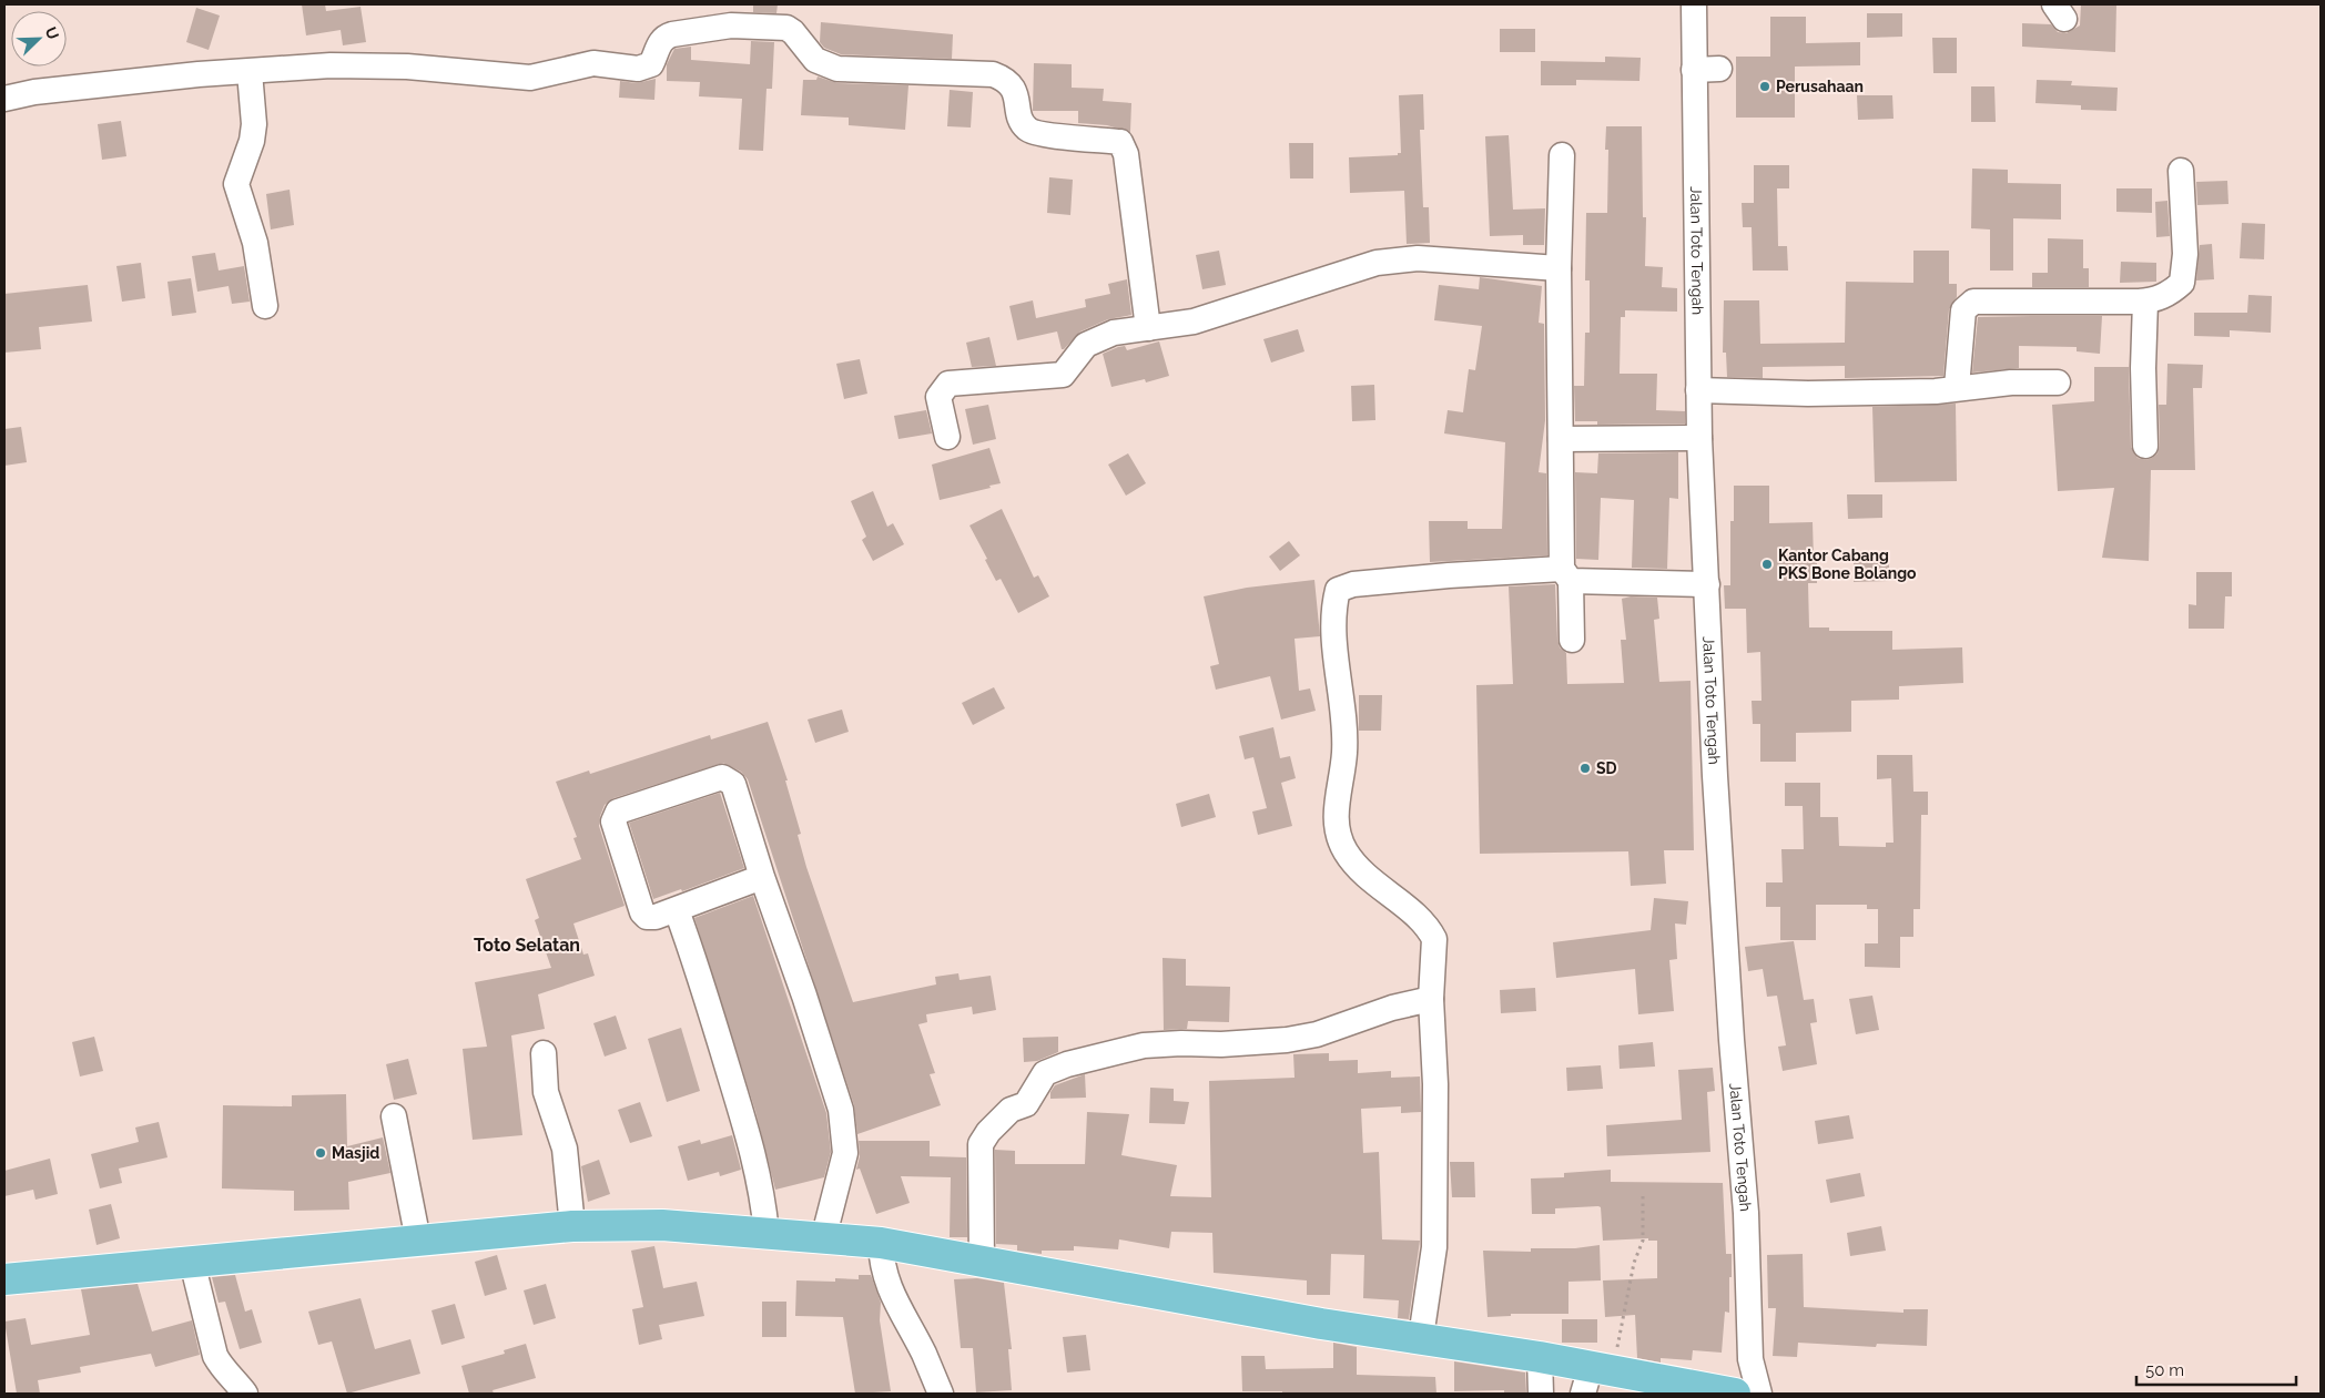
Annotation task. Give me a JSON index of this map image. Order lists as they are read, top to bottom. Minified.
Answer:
{"streets":{"street":["Jalan Toto Tengah"]},"districts":["Toto Selatan"],"places":["Perusahaan","Kantor Cabang PKS Bone Bolango","SD","Masjid"],"scale_bar":"50 m","north":"top right"}
